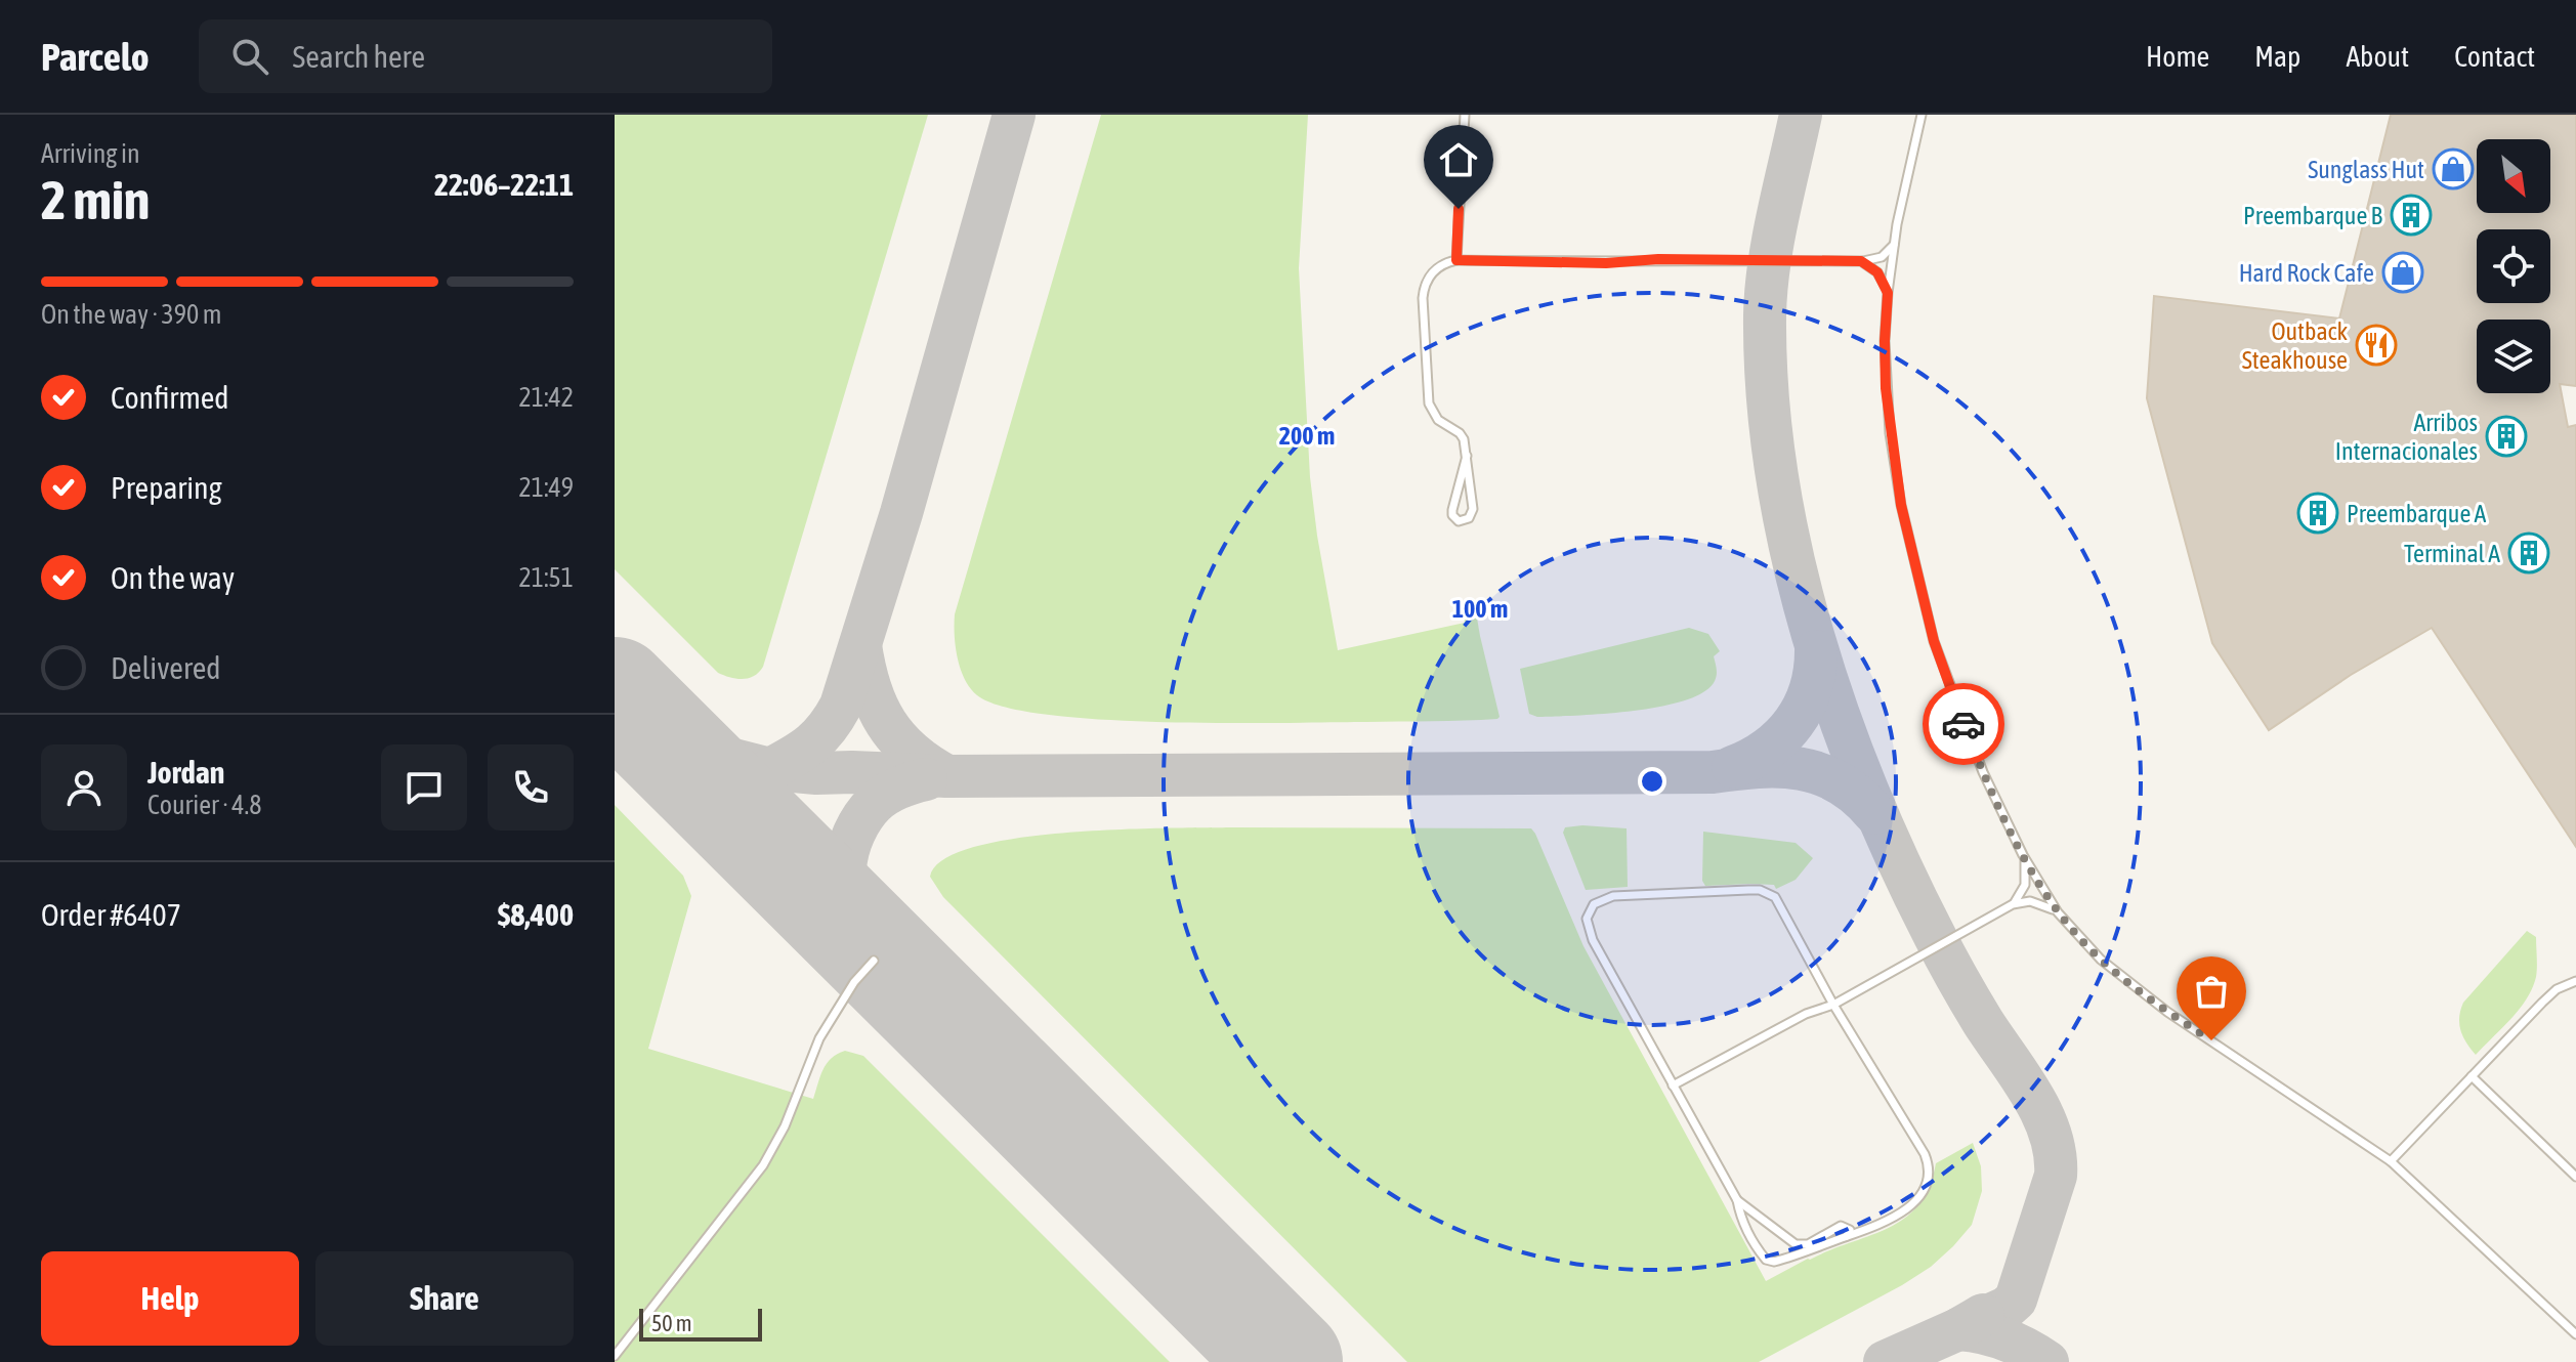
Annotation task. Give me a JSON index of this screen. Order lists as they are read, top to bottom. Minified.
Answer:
{"places":{"shop":["Sunglass Hut","Hard Rock Cafe"],"building":["Preembarque B","Arribos Internacionales","Preembarque A","Terminal A"],"restaurant":["Outback Steakhouse"]},"scale_bar":"50 m","north":"bottom right","page":{"header":"Parcelo","search":"Search here","nav":["Home","Map","About","Contact"],"heading":["2 min","Arriving in","22:06–22:11"],"panel":["Jordan","Courier · 4.8","Order #6407","$8,400"],"bar":"On the way · 390 m","list":[["Confirmed","21:42"],["Preparing","21:49"],["On the way","21:51"],"Delivered"],"buttons":["Help","Share"],"scale":"50 m"},"rings":["200 m","100 m"]}
